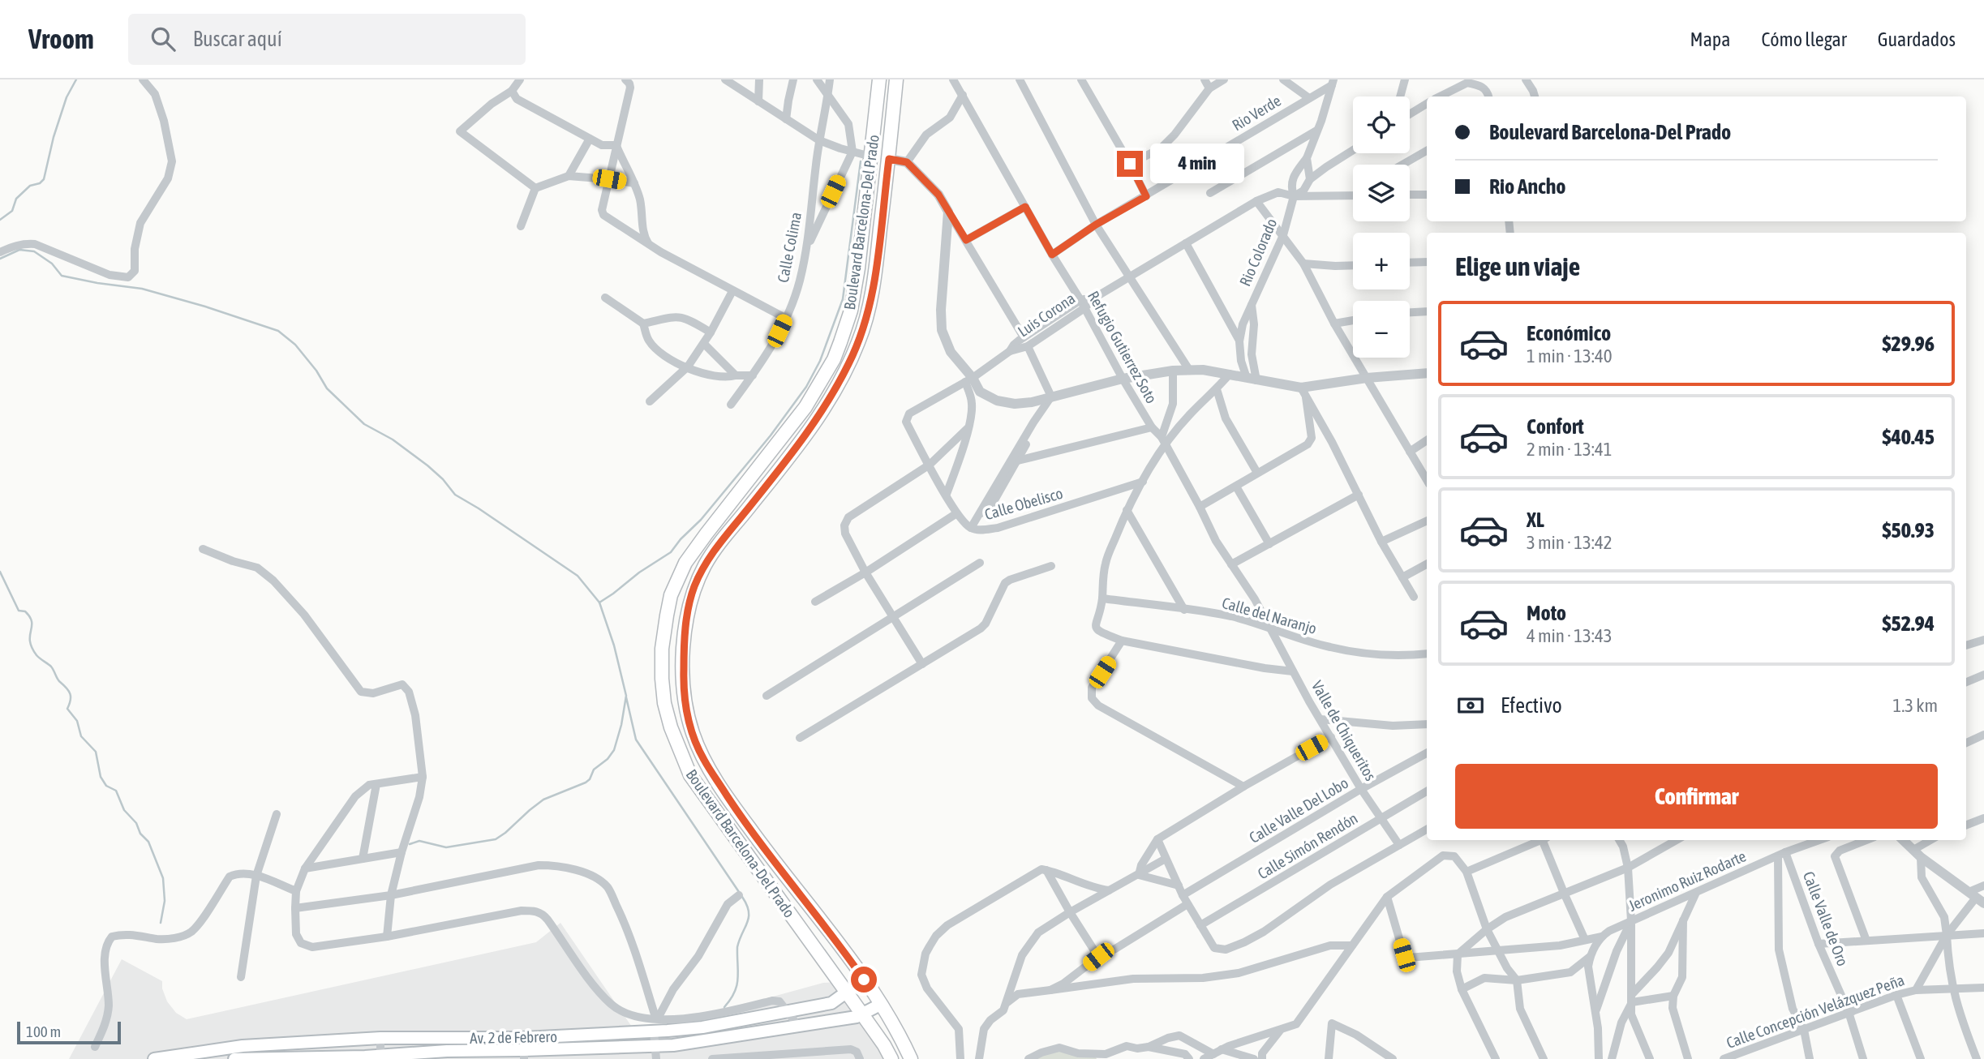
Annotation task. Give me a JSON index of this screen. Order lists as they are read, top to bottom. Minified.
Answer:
{"streets":{"main road":["Boulevard Barcelona-Del Prado","Av. 2 de Febrero"],"street":["Rio Verde","Calle Colima","Rio Colorado","Luis Corona","Refugio Gutierrez Soto","Calle Obelisco","Calle del Naranjo","Valle de Chiqueritos","Calle Valle Del Lobo","Calle Simón Rendón","Jeronimo Ruiz Rodarte","Calle Valle de Oro","Calle Concepción Velázquez Peña"]},"crossings":[["Rio Verde","Refugio Gutierrez Soto"],["Boulevard Barcelona-Del Prado","Av. 2 de Febrero"],["Rio Colorado","Luis Corona"],["Luis Corona","Refugio Gutierrez Soto"],["Luis Corona","Calle Obelisco"],["Refugio Gutierrez Soto","Calle del Naranjo"],["Refugio Gutierrez Soto","Valle de Chiqueritos"],["Calle del Naranjo","Valle de Chiqueritos"],["Valle de Chiqueritos","Calle Valle Del Lobo"],["Valle de Chiqueritos","Calle Simón Rendón"],["Jeronimo Ruiz Rodarte","Calle Valle de Oro"],["Calle Valle de Oro","Calle Concepción Velázquez Peña"]],"scale_bar":"100 m","page":{"header":"Vroom","search":"Buscar aquí","nav":["Mapa","Cómo llegar","Guardados"],"map_buttons":["+","−"],"banner":["Boulevard Barcelona-Del Prado","Rio Ancho"],"bubble":"4 min","heading":"Elige un viaje","list":[{"name":"Económico","note":"1 min · 13:40","value":"$29.96"},{"name":"Confort","note":"2 min · 13:41","value":"$40.45"},{"name":"XL","note":"3 min · 13:42","value":"$50.93"},{"name":"Moto","note":"4 min · 13:43","value":"$52.94"}],"pay":["Efectivo","1.3 km"],"buttons":"Confirmar","scale":"100 m"}}
